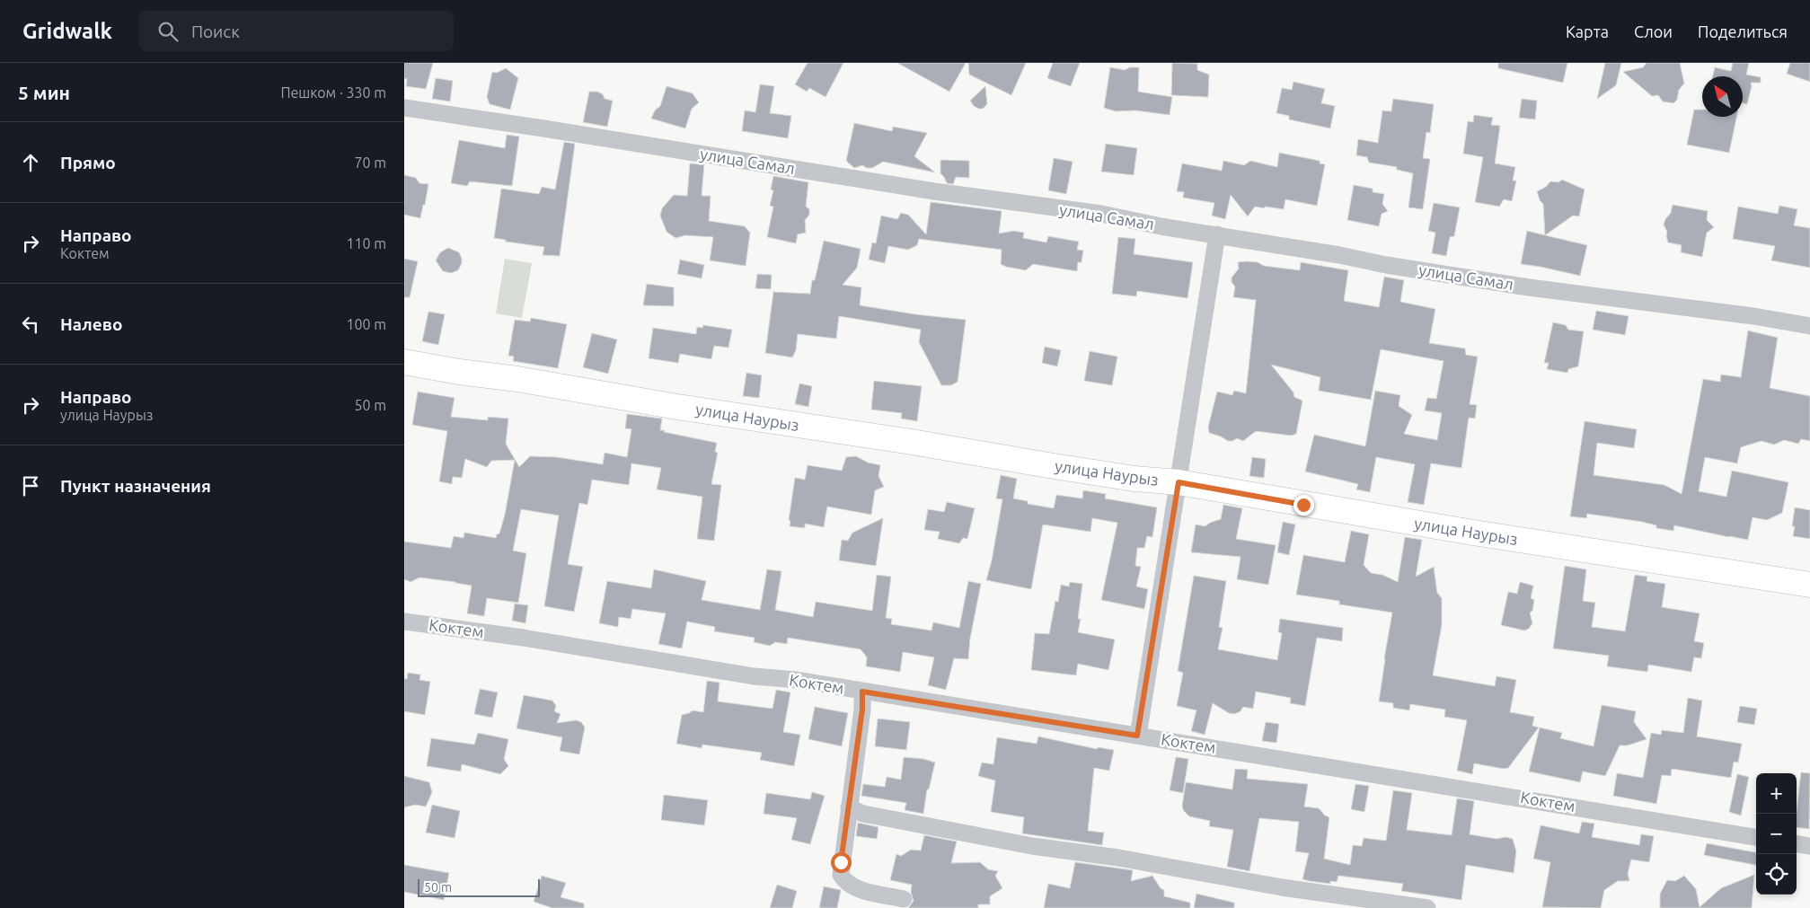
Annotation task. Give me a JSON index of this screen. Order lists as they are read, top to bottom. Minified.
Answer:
{"streets":{"street":["улица Самал","улица Наурыз","Коктем"]},"scale_bar":"50 m","north":"top left","page":{"header":"Gridwalk","search":"Поиск","nav":["Карта","Слои","Поделиться"],"heading":["5 мин","Пешком · 330 m"],"list":[["Прямо","70 m"],["Направо","Коктем","110 m"],["Налево","100 m"],["Направо","улица Наурыз","50 m"],"Пункт назначения"],"map_buttons":["+","−"],"scale":"50 m"}}
